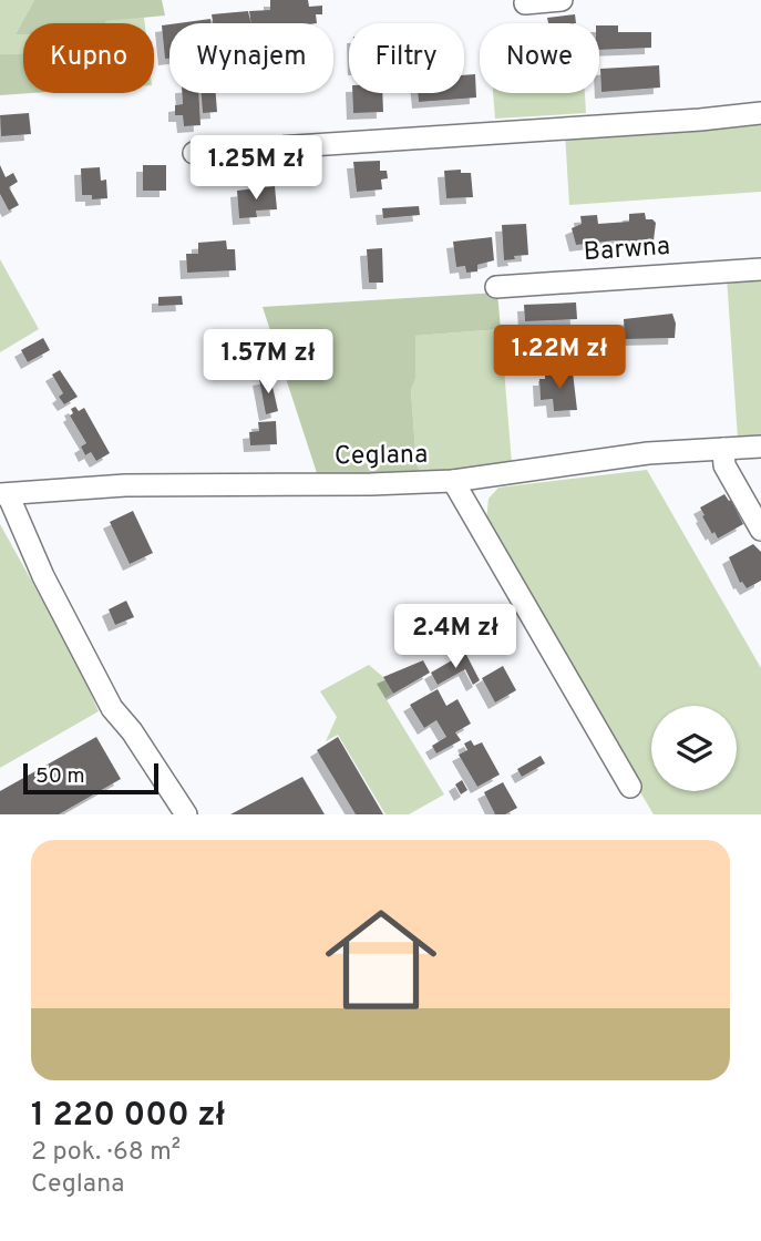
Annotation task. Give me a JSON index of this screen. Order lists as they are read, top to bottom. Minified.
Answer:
{"streets":{"street":["Barwna","Ceglana"]},"scale_bar":"50 m","page":{"chip":["Kupno","Wynajem","Filtry","Nowe"],"price":["1.25M zł","1.22M zł","1.57M zł","2.4M zł"],"scale":"50 m","list":[{"name":"1 220 000 zł","note":"2 pok. · 68 m² · Ceglana"}]}}
